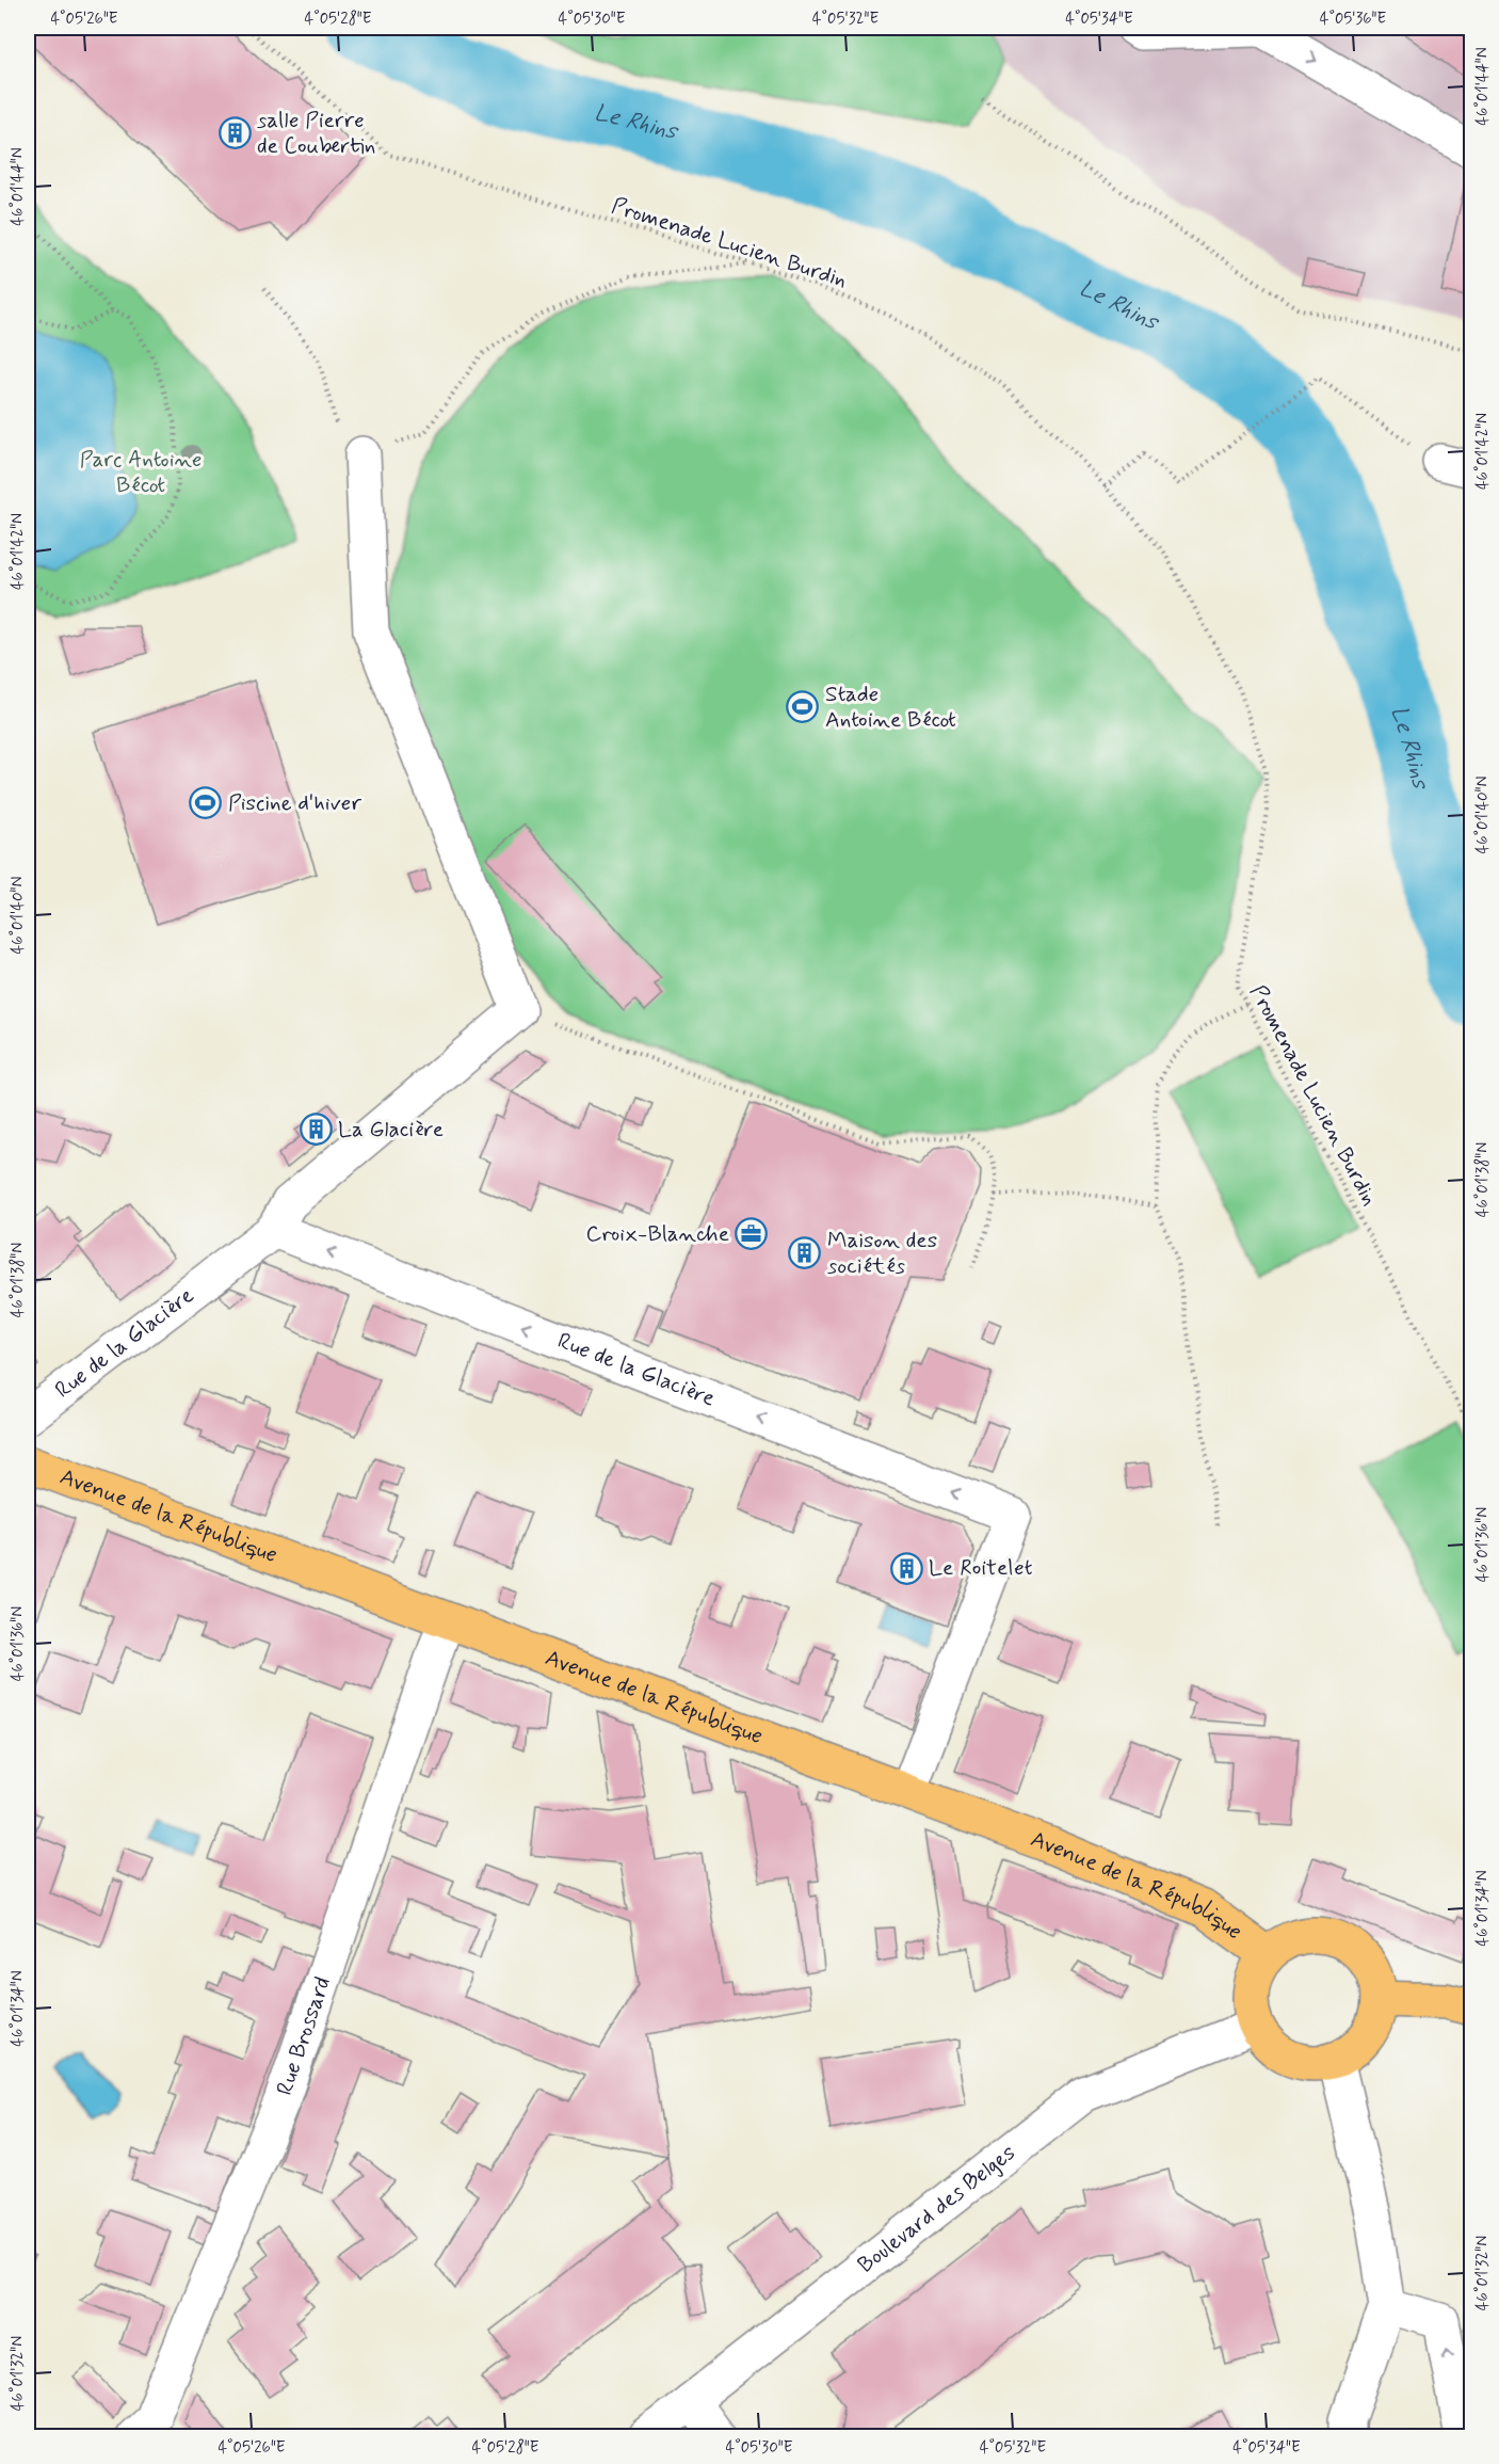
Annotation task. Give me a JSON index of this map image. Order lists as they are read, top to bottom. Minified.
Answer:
{"streets":{"main road":["Avenue de la République"],"street":["Rue de la Glacière","Rue Brossard","Boulevard des Belges"],"path":["Promenade Lucien Burdin"]},"crossings":[["Rue de la Glacière","Avenue de la République"],["Avenue de la République","Rue Brossard"],["Avenue de la République","Boulevard des Belges"]],"water":["Le Rhins"],"parks":["Parc Antoine Bécot"],"places":{"building":["salle Pierre de Coubertin","La Glacière","Maison des sociétés","Le Roitelet"],"sports":["Stade Antoine Bécot","Piscine d'hiver"],"office":["Croix-Blanche"]},"coordinates":["4°05'26\"E","4°05'28\"E","4°05'30\"E","4°05'32\"E","4°05'34\"E","4°05'36\"E","46°01'44\"N","46°01'42\"N","46°01'40\"N","46°01'38\"N","46°01'36\"N","46°01'34\"N","46°01'32\"N"]}
